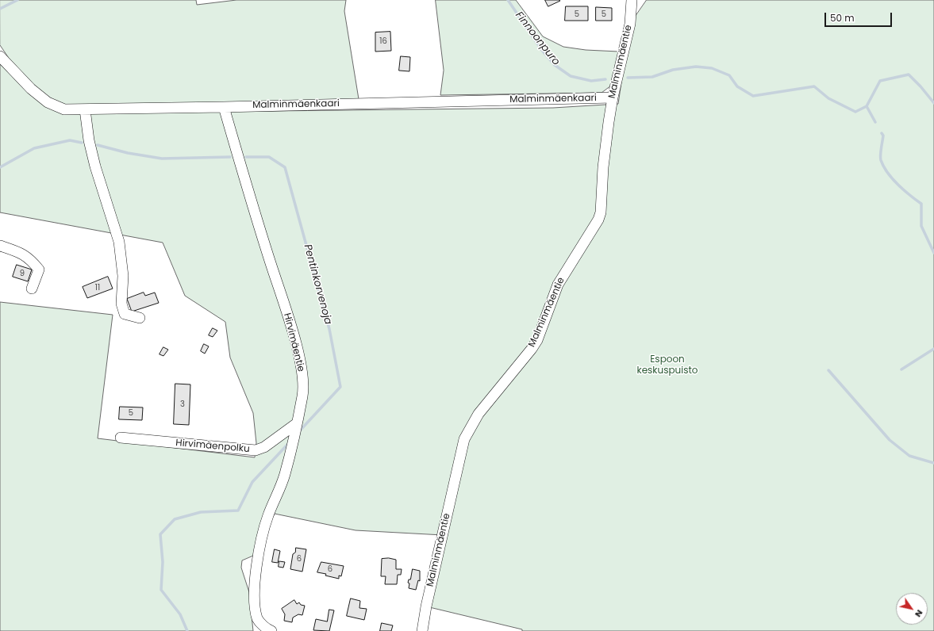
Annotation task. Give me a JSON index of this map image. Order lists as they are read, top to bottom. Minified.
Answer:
{"streets":{"street":["Malminmäentie","Malminmäenkaari","Hirvimäentie","Hirvimäenpolku"]},"crossings":[["Malminmäentie","Malminmäenkaari"],["Malminmäenkaari","Hirvimäentie"],["Hirvimäentie","Hirvimäenpolku"]],"water":["Finnoonpuro","Pentinkorvenoja"],"parks":["Espoon keskuspuisto"],"house_numbers":["5","5","16","9","11","3","5","6","6"],"scale_bar":"50 m","north":"bottom right"}
